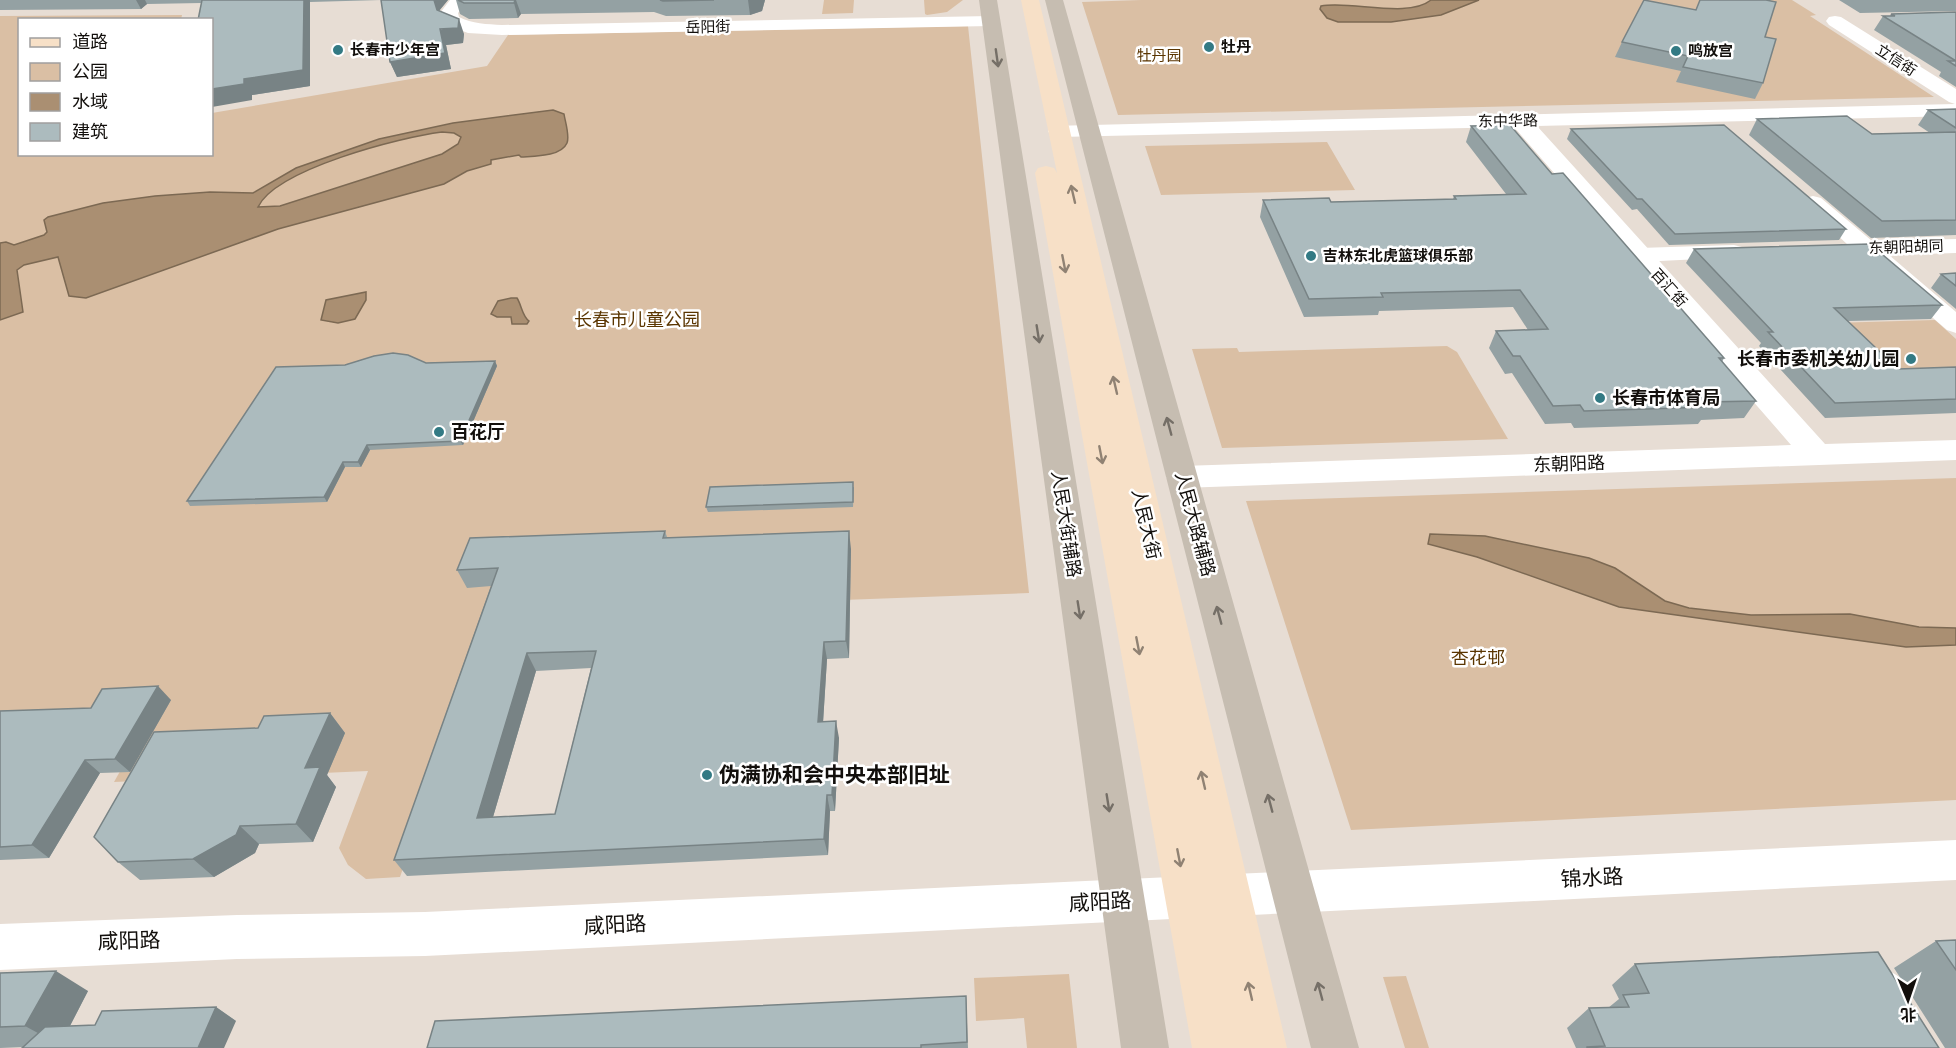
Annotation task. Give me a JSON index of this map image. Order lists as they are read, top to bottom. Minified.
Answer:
{"streets":{"main road":["人民大街辅路","人民大街","人民大路辅路"],"street":["岳阳街","立信街","东中华路","东朝阳胡同","百汇街","东朝阳路","锦水路","咸阳路"]},"crossings":[["岳阳街","人民大街辅路"],["岳阳街","人民大街"],["东中华路","百汇街"],["东中华路","人民大街"],["东中华路","人民大路辅路"],["百汇街","东朝阳路"],["东朝阳路","人民大路辅路"],["人民大街辅路","人民大街"],["人民大街辅路","咸阳路"],["人民大街","人民大路辅路"],["人民大街","锦水路"],["人民大街","咸阳路"],["人民大路辅路","锦水路"],["锦水路","咸阳路"]],"one_way":["人民大街辅路","人民大路辅路"],"parks":["牡丹园","长春市儿童公园","杏花邨"],"places":["牡丹","长春市少年宫","鸣放宫","吉林东北虎篮球俱乐部","长春市委机关幼儿园","长春市体育局","百花厅","伪满协和会中央本部旧址"],"legend":["道路","公园","水域","建筑"],"north":"bottom"}
